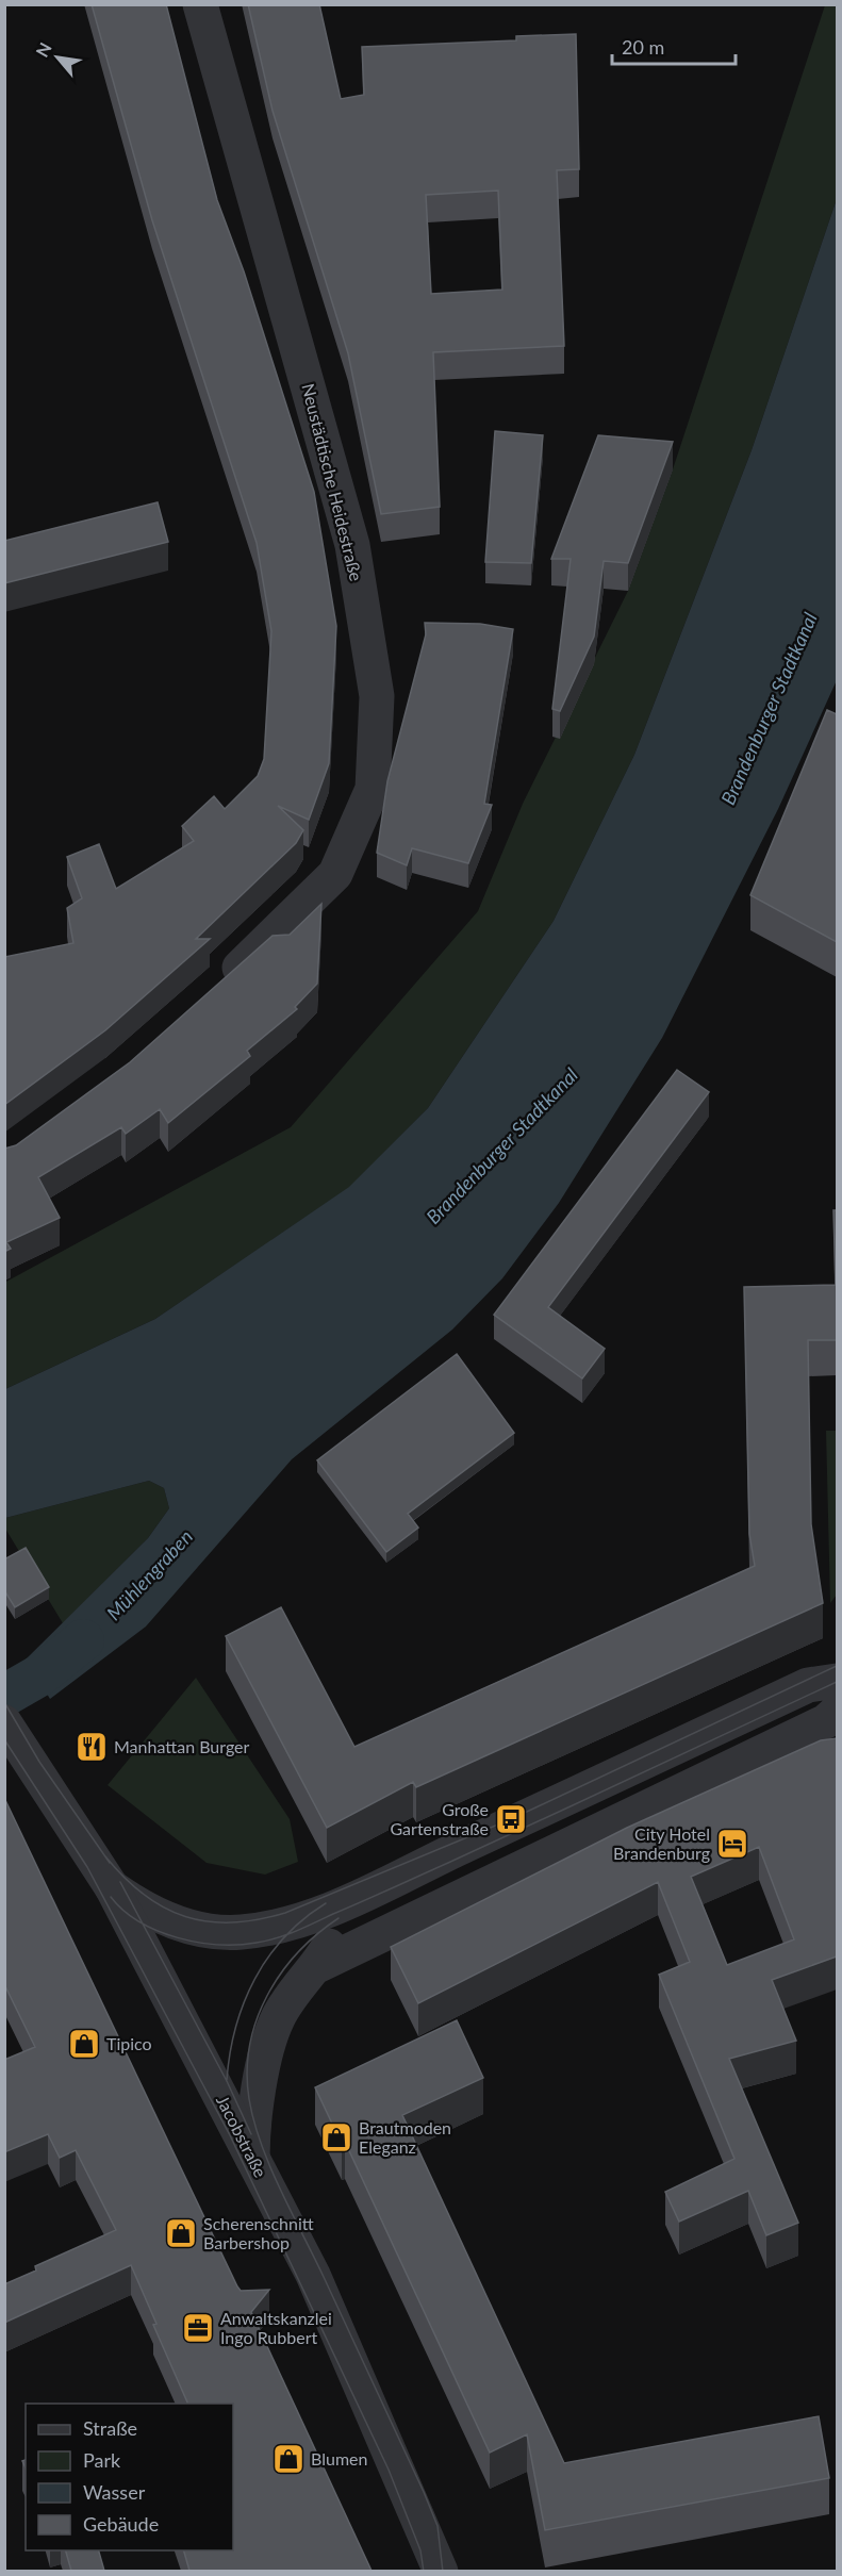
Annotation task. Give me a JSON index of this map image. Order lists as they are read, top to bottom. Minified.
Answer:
{"streets":{"street":["Neustädtische Heidestraße","Jacobstraße"]},"water":["Brandenburger Stadtkanal","Mühlengraben"],"places":{"restaurant":["Manhattan Burger"],"bus stop":["Große Gartenstraße"],"hotel":["City Hotel Brandenburg"],"shop":["Tipico","Brautmoden Eleganz","Scherenschnitt Barbershop","Blumen"],"office":["Anwaltskanzlei Ingo Rubbert"]},"legend":["Straße","Park","Wasser","Gebäude"],"scale_bar":"20 m","north":"top left"}
